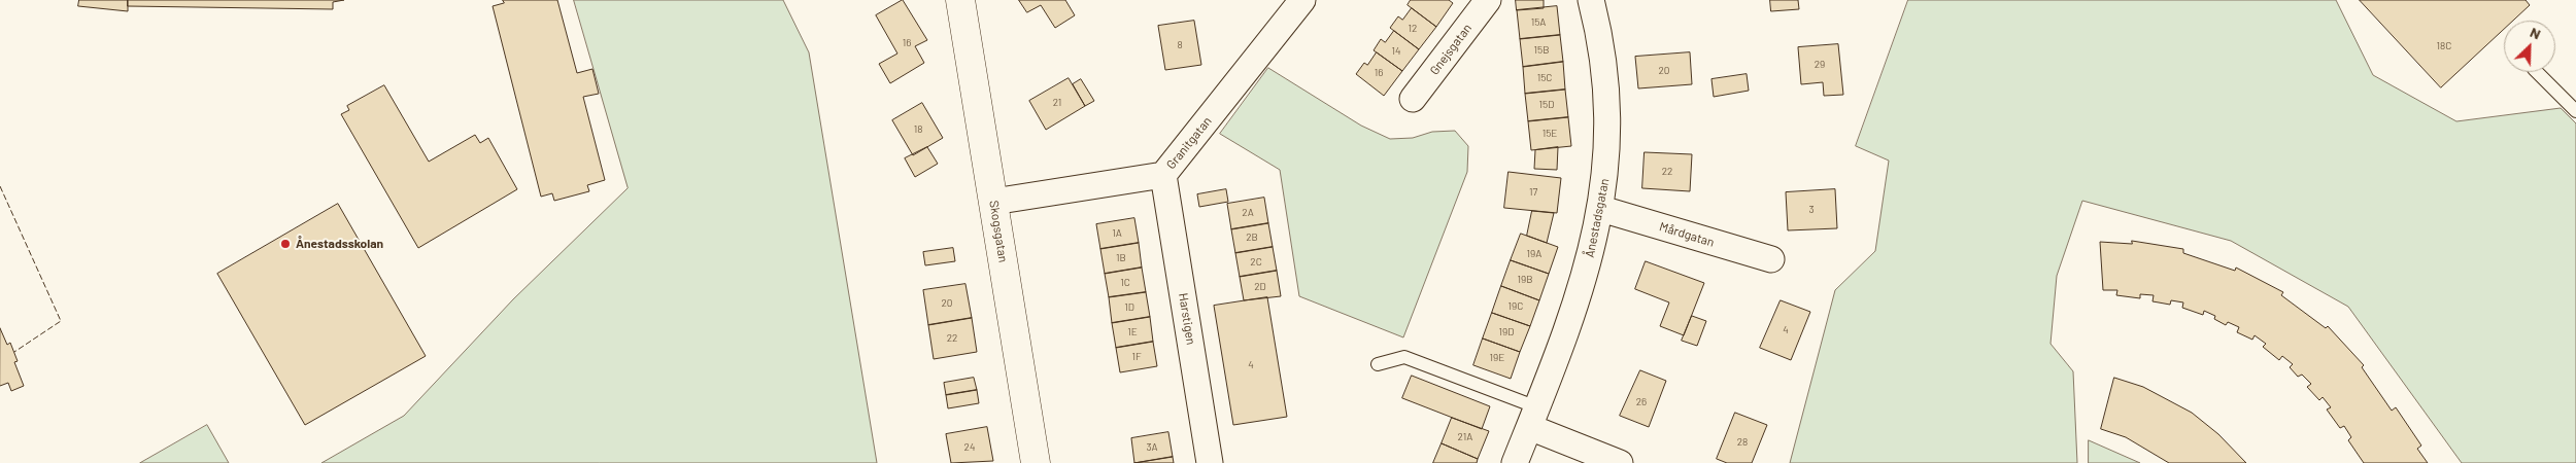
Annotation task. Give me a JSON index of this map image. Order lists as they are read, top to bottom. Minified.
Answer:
{"streets":{"street":["Gnejsgatan","Granitgatan","Ånestadsgatan","Skogsgatan","Mårdgatan","Harstigen"]},"crossings":[["Granitgatan","Skogsgatan"],["Granitgatan","Harstigen"],["Ånestadsgatan","Mårdgatan"]],"places":["Ånestadsskolan"],"house_numbers":["15A","12","16","8","18C","15B","14","29","20","16","15C","21","15D","18","15E","22","17","3","2A","1A","2B","19A","1B","2C","19B","1C","2D","20","19C","1D","4","1E","19D","22","1F","19E","4","26","21A","28","24","3A"],"north":"top right"}
